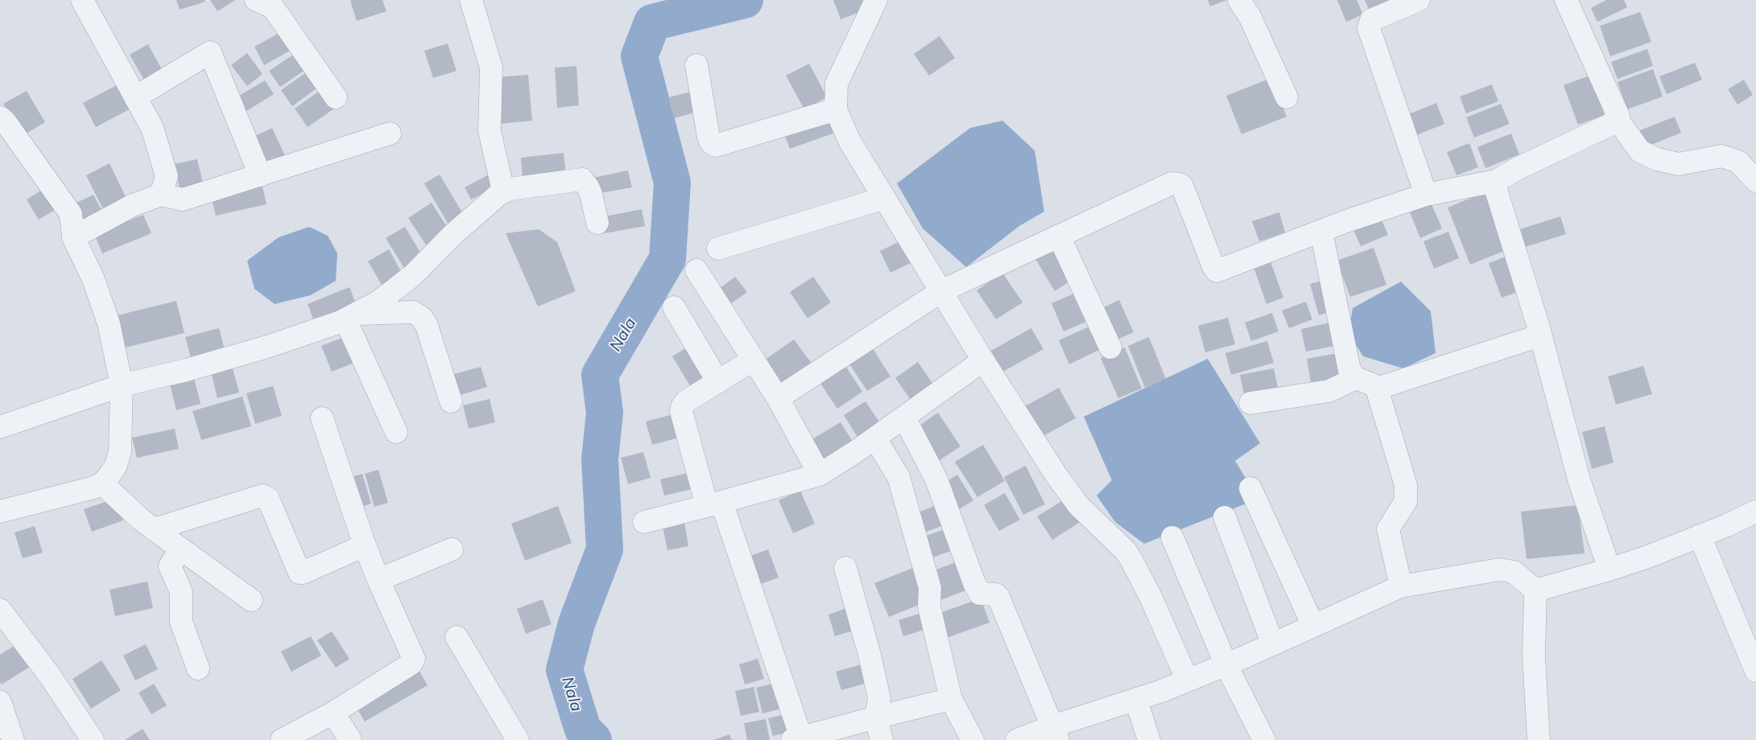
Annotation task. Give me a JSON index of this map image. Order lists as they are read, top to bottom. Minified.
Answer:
{"water":["Nala"]}
